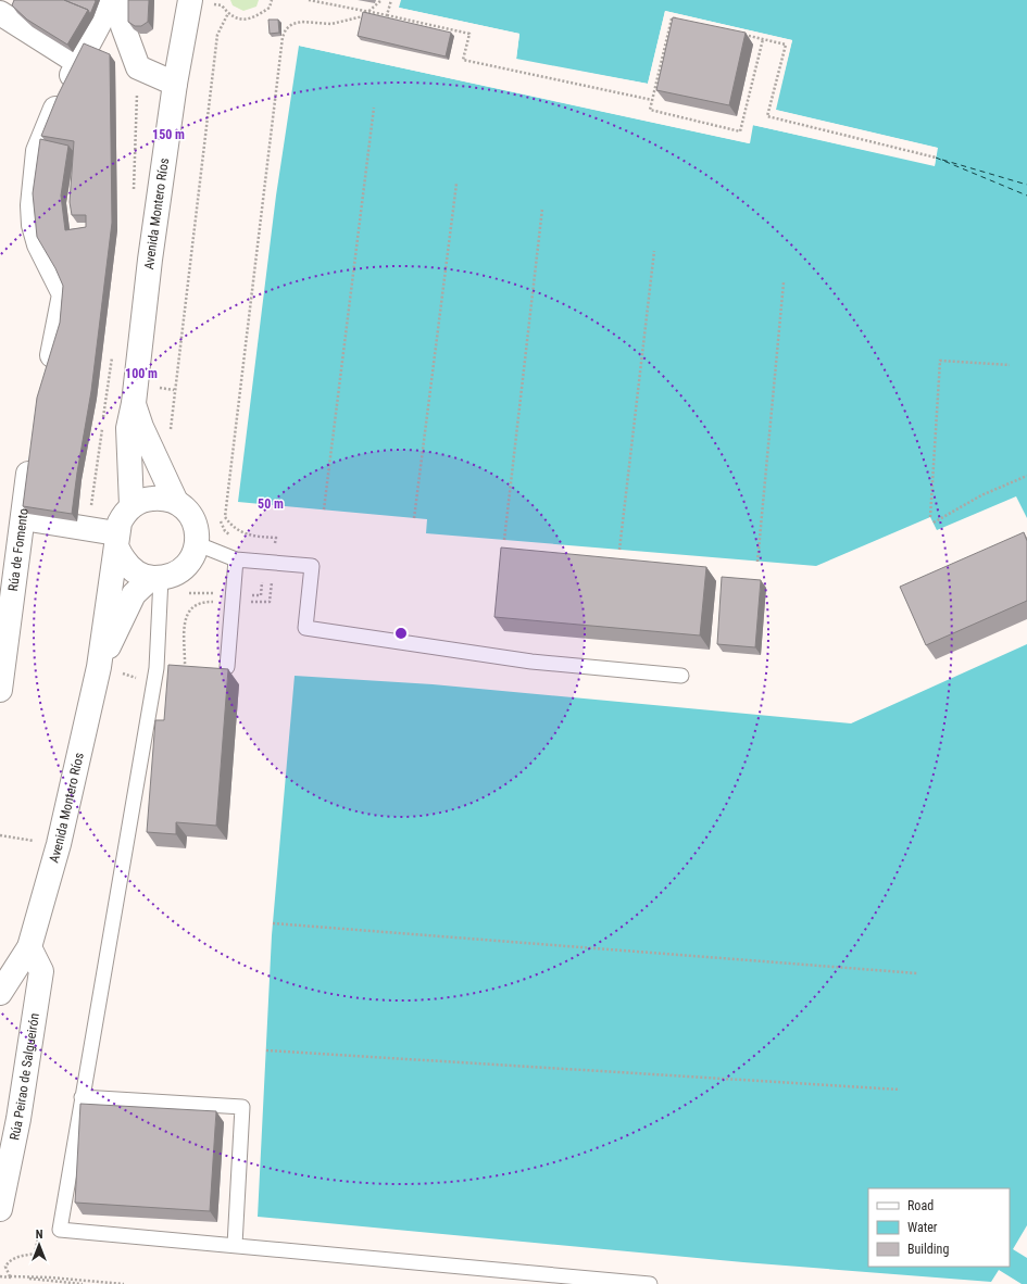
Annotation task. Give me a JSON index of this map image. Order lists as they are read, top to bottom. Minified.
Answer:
{"streets":{"main road":["Avenida Montero Ríos","Rúa de Fomento","Rúa Peirao de Salgueirón"]},"crossings":[["Avenida Montero Ríos","Rúa Peirao de Salgueirón"]],"legend":["Road","Water","Building"],"north":"top","rings":["150 m","100 m","50 m"]}
